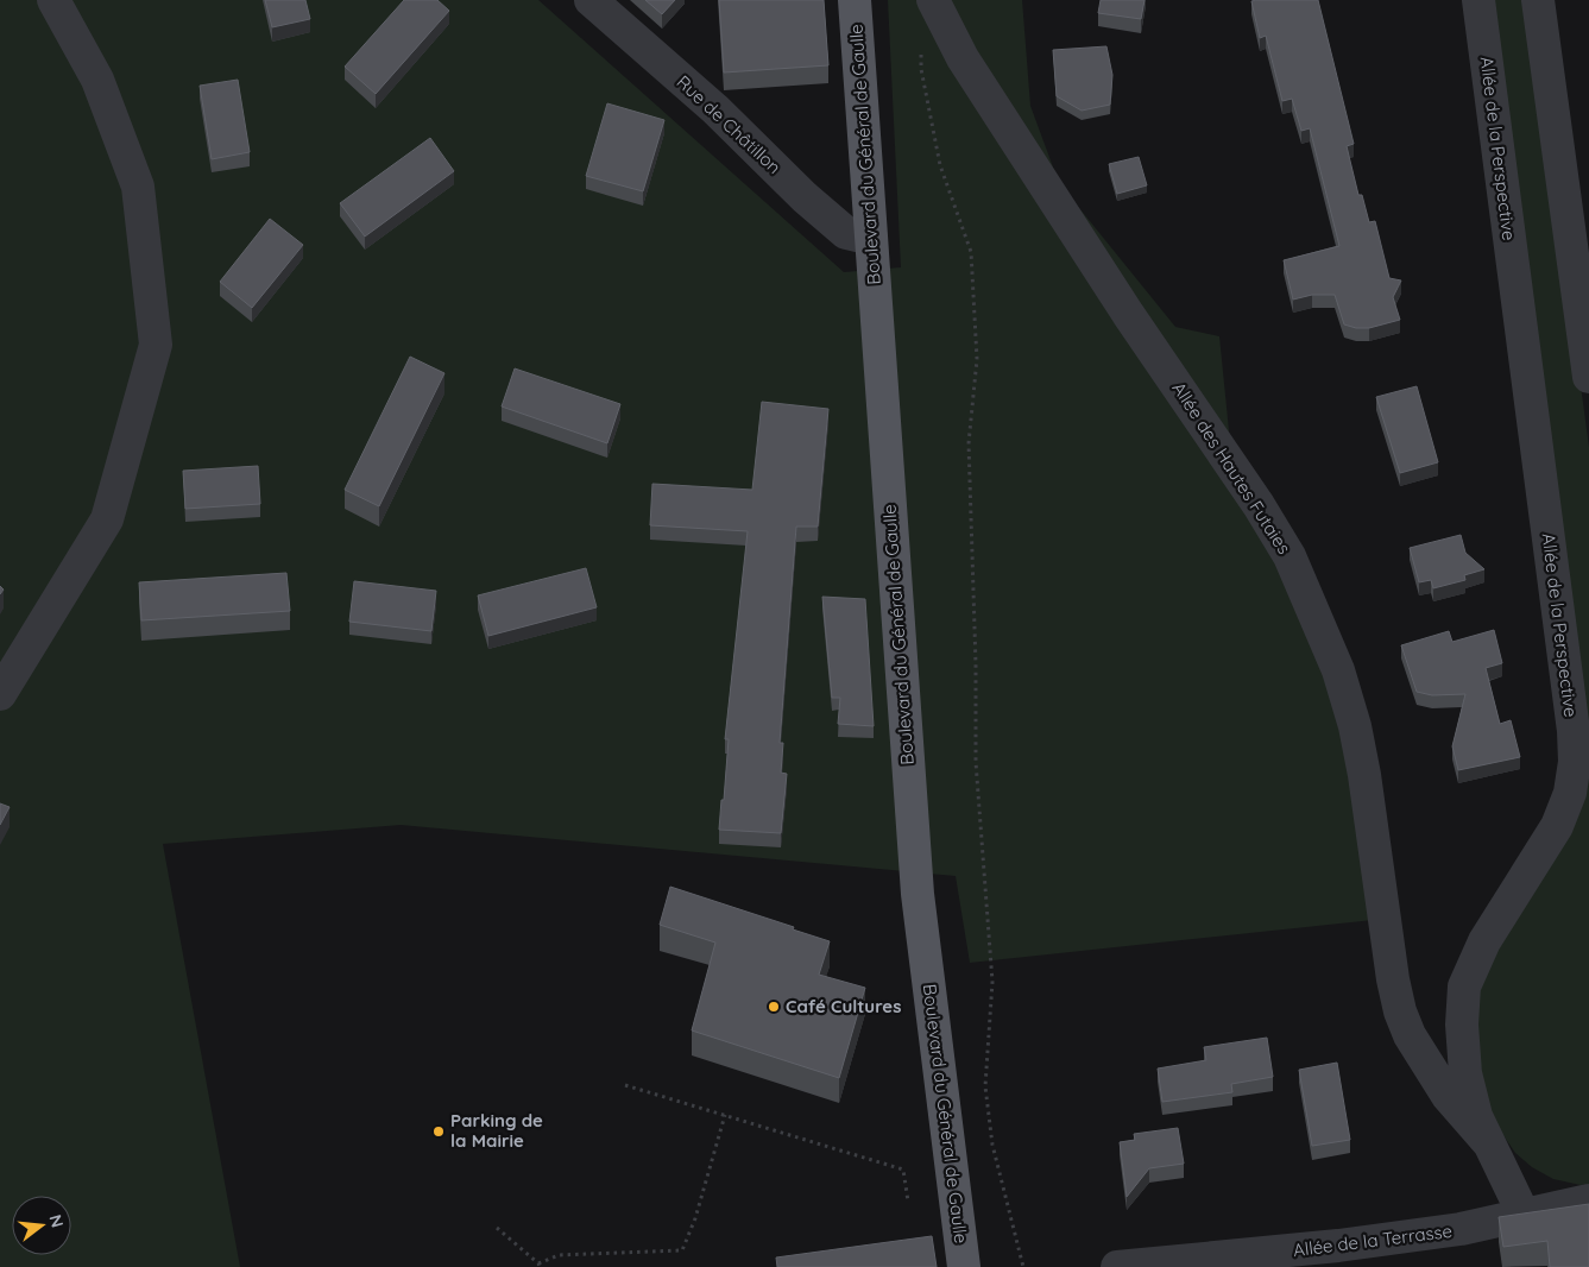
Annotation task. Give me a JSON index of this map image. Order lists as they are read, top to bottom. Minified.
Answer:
{"streets":{"main road":["Boulevard du Général de Gaulle"],"street":["Rue de Châtillon","Allée de la Perspective","Allée des Hautes Futaies","Allée de la Terrasse"]},"crossings":[["Rue de Châtillon","Boulevard du Général de Gaulle"],["Allée de la Perspective","Allée des Hautes Futaies"],["Allée de la Perspective","Allée de la Terrasse"]],"places":["Café Cultures","Parking de la Mairie"],"north":"right"}
